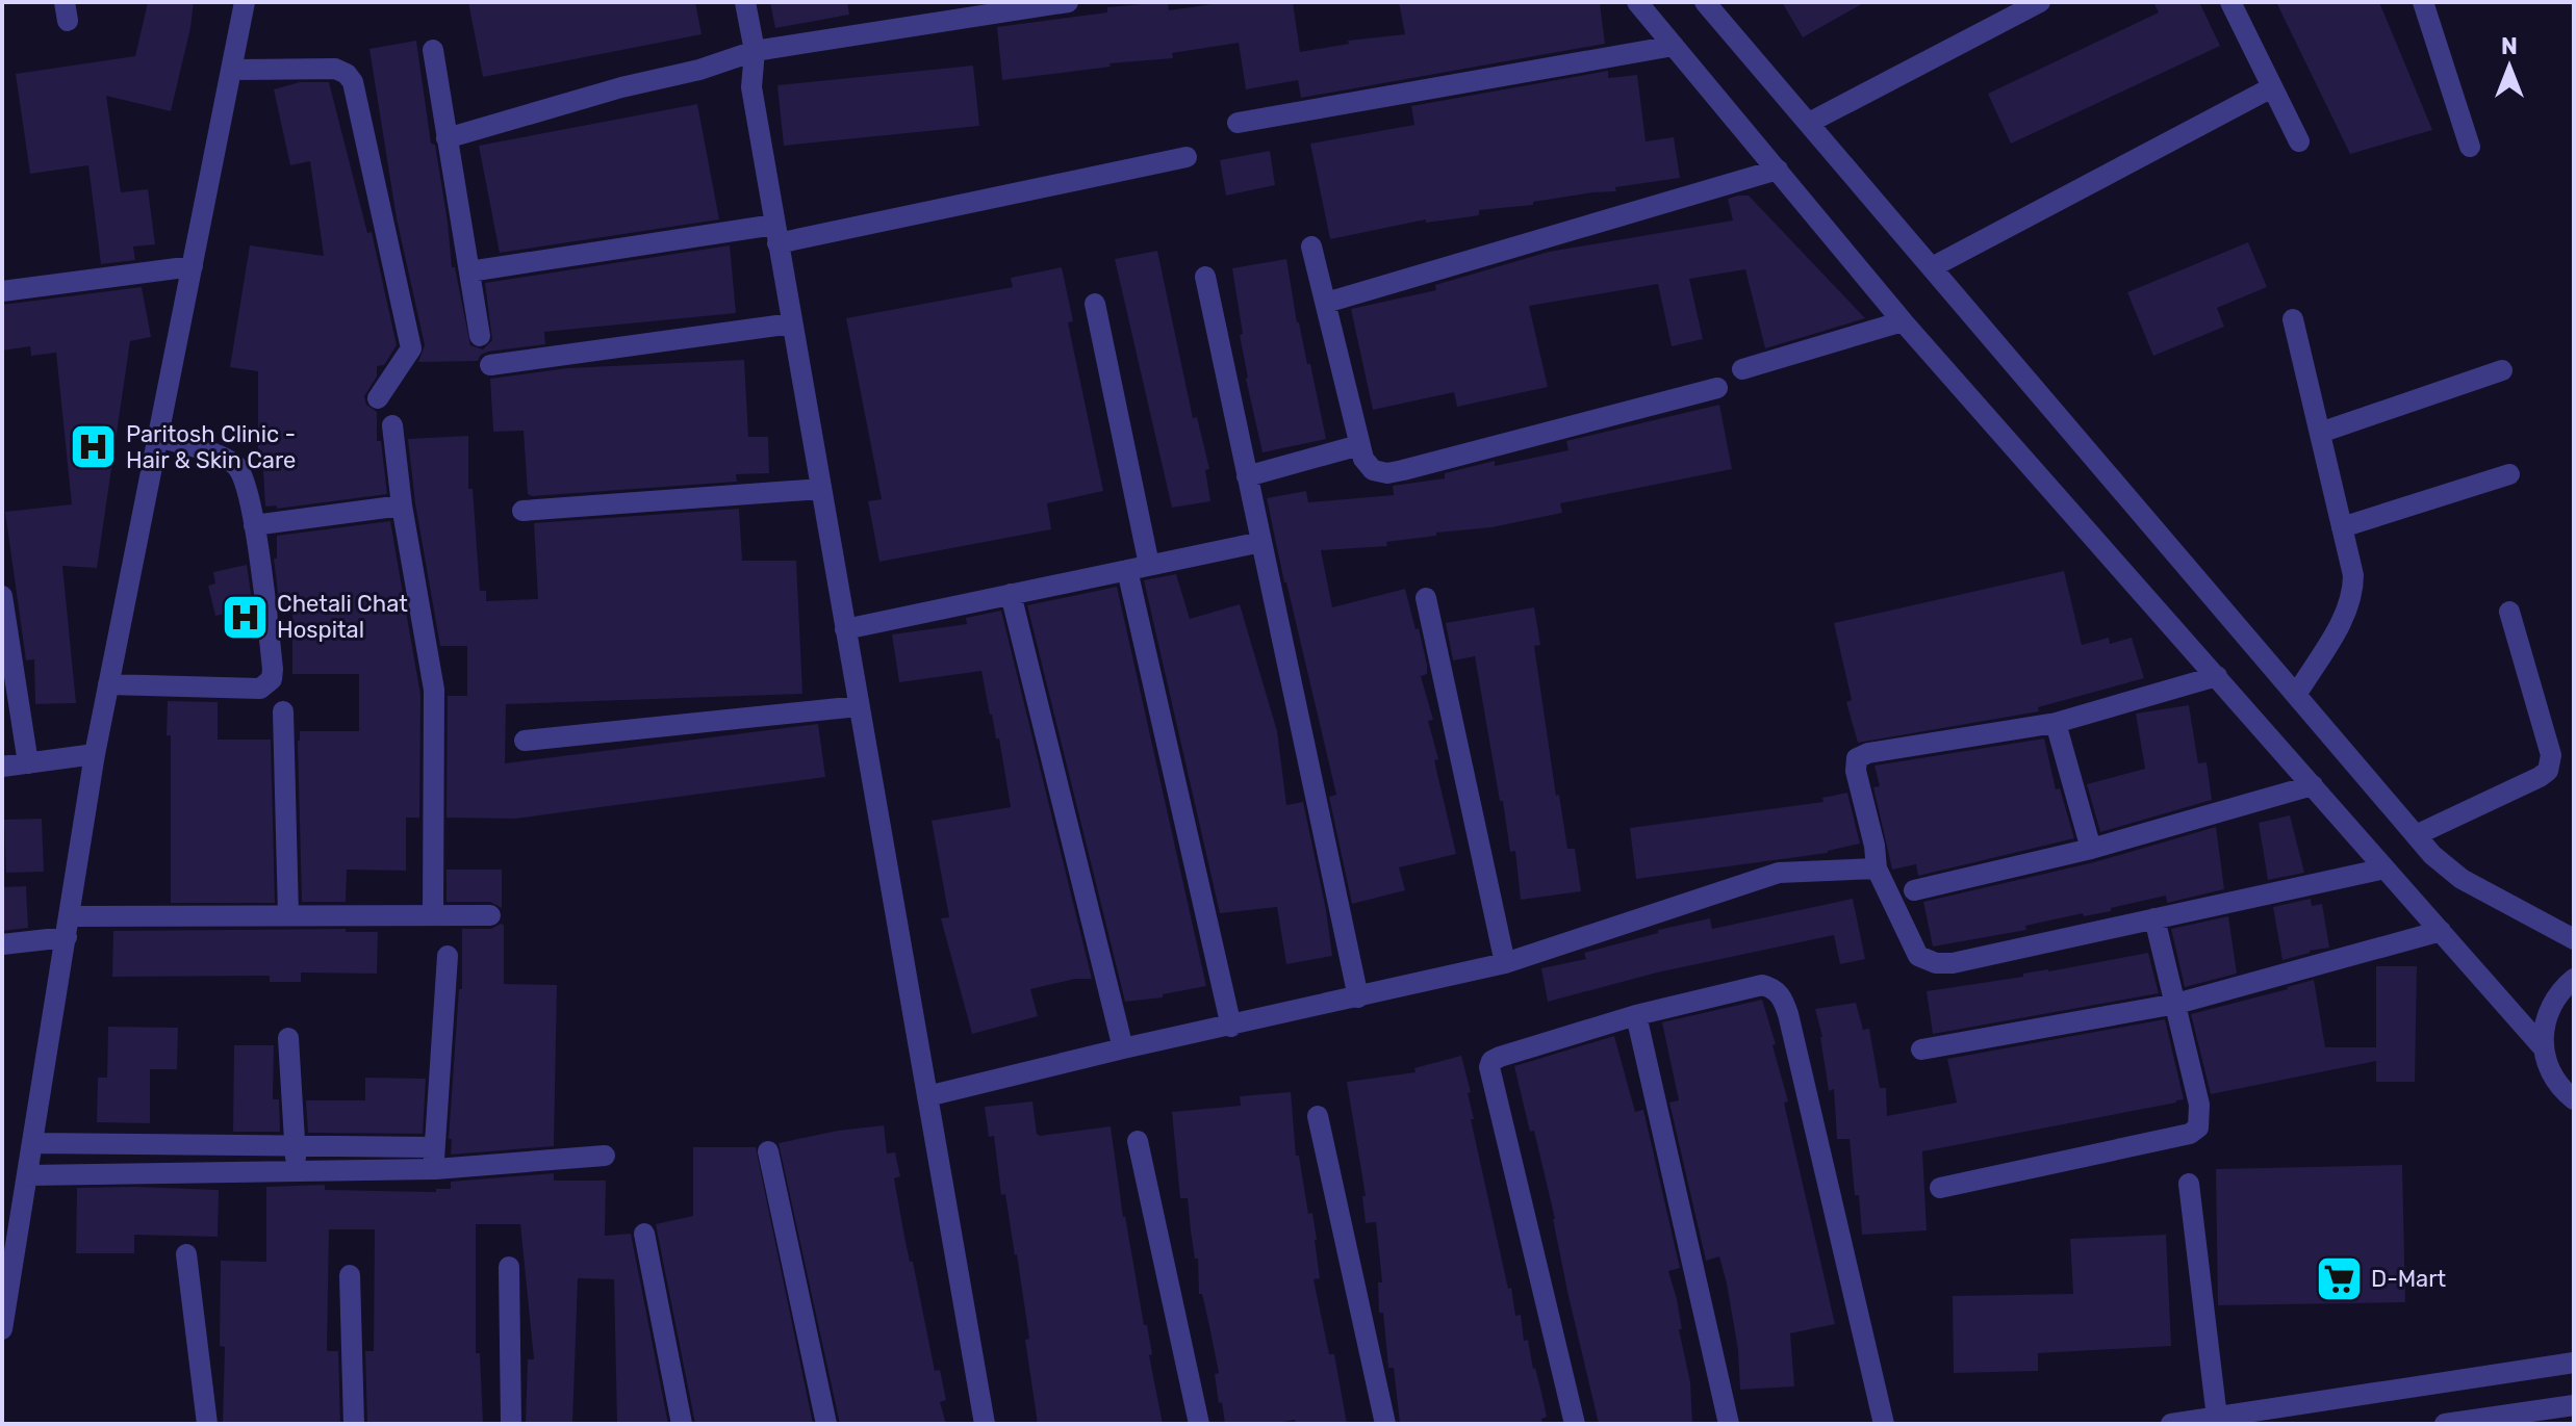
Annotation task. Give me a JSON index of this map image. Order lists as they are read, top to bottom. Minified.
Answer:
{"places":{"hospital":["Paritosh Clinic - Hair & Skin Care","Chetali Chat Hospital"],"supermarket":["D-Mart"]},"north":"top"}
